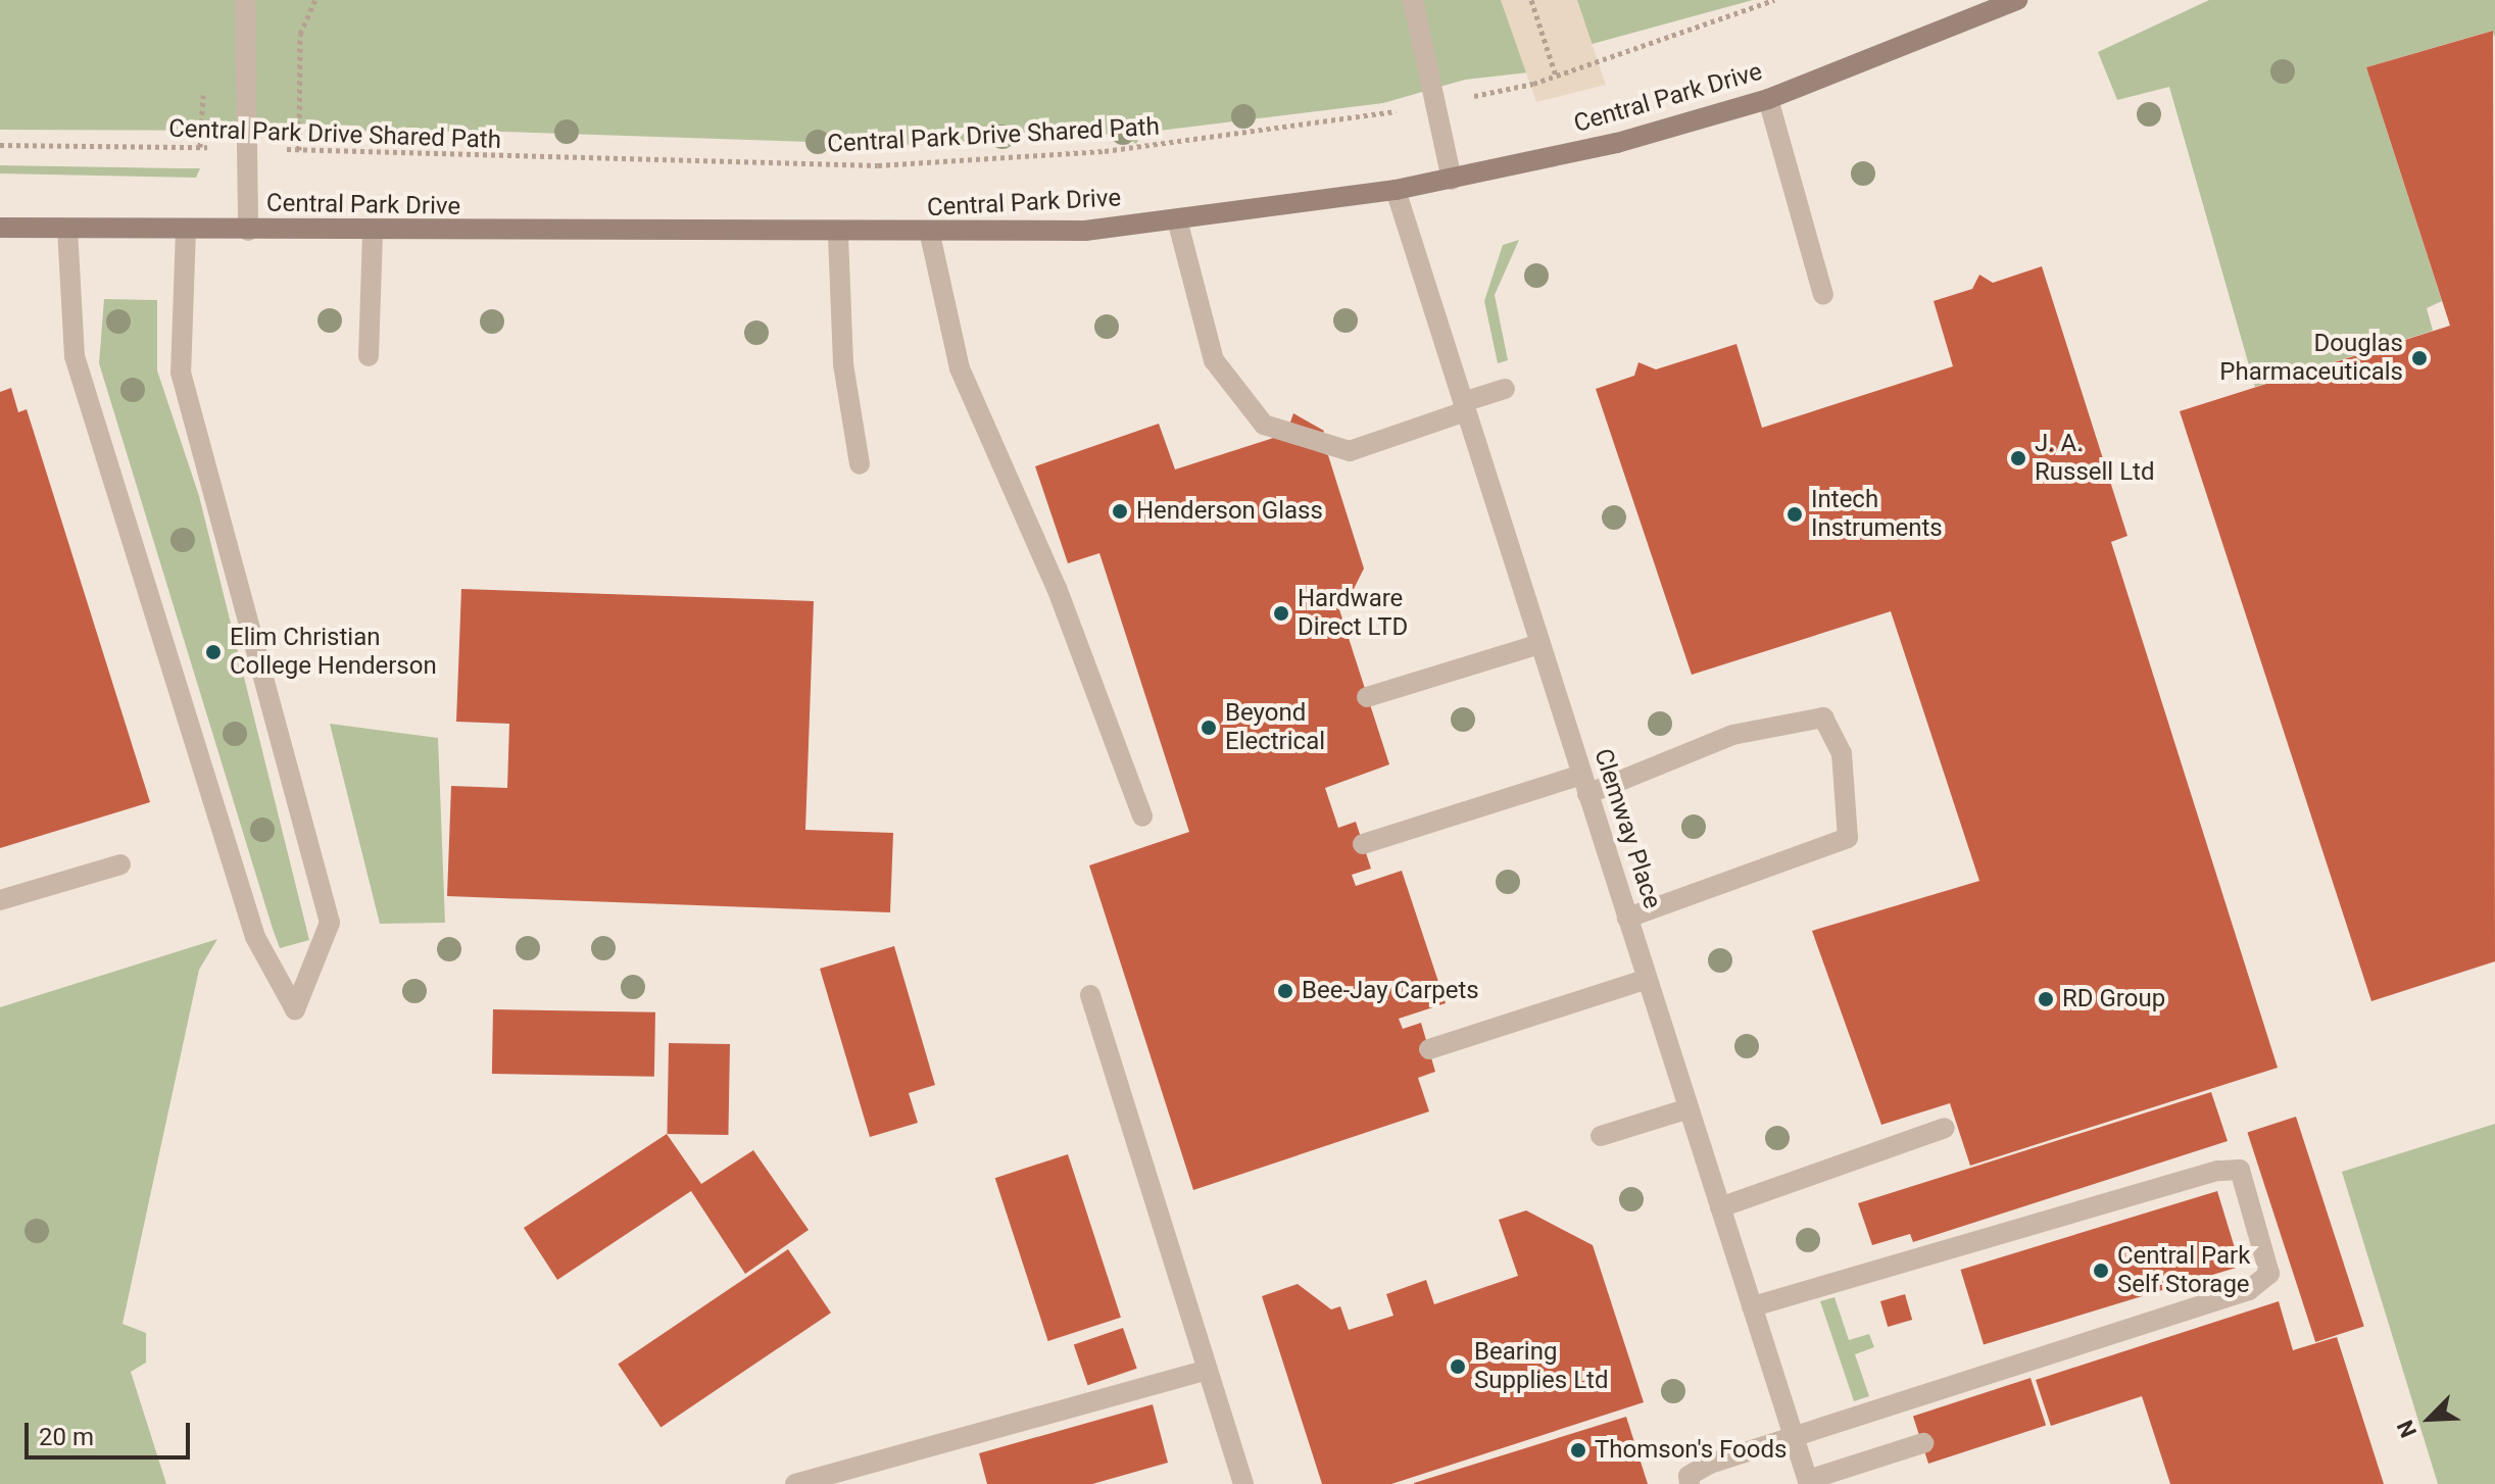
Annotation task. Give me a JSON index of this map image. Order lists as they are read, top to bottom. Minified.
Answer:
{"streets":{"main road":["Central Park Drive"],"street":["Clemway Place"],"path":["Central Park Drive Shared Path"]},"crossings":[["Central Park Drive","Clemway Place"]],"places":["Douglas Pharmaceuticals","J. A. Russell Ltd","Henderson Glass","Intech Instruments","Hardware Direct LTD","Elim Christian College Henderson","Beyond Electrical","Bee-Jay Carpets","RD Group","Central Park Self Storage","Bearing Supplies Ltd","Thomson's Foods"],"scale_bar":"20 m","north":"bottom left"}
